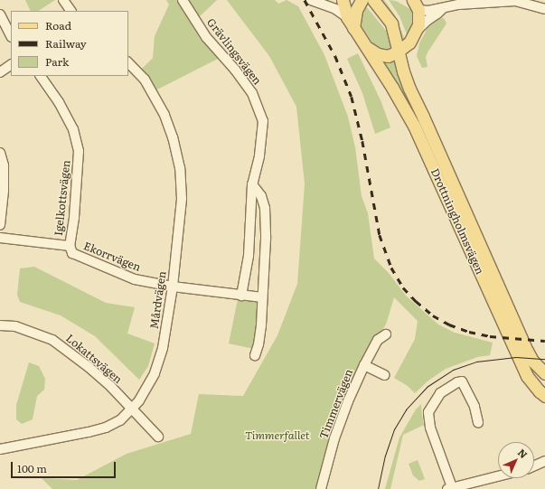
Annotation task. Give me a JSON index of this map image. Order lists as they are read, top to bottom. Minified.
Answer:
{"streets":{"main road":["Drottningholmsvägen"],"street":["Grävlingsvägen","Igelkottsvägen","Ekorrvägen","Mårdvägen","Lokattsvägen","Timmervägen"]},"crossings":[["Grävlingsvägen","Ekorrvägen"],["Igelkottsvägen","Ekorrvägen"],["Ekorrvägen","Mårdvägen"],["Mårdvägen","Lokattsvägen"]],"parks":["Timmerfallet"],"legend":["Road","Railway","Park"],"scale_bar":"100 m","north":"top right"}
